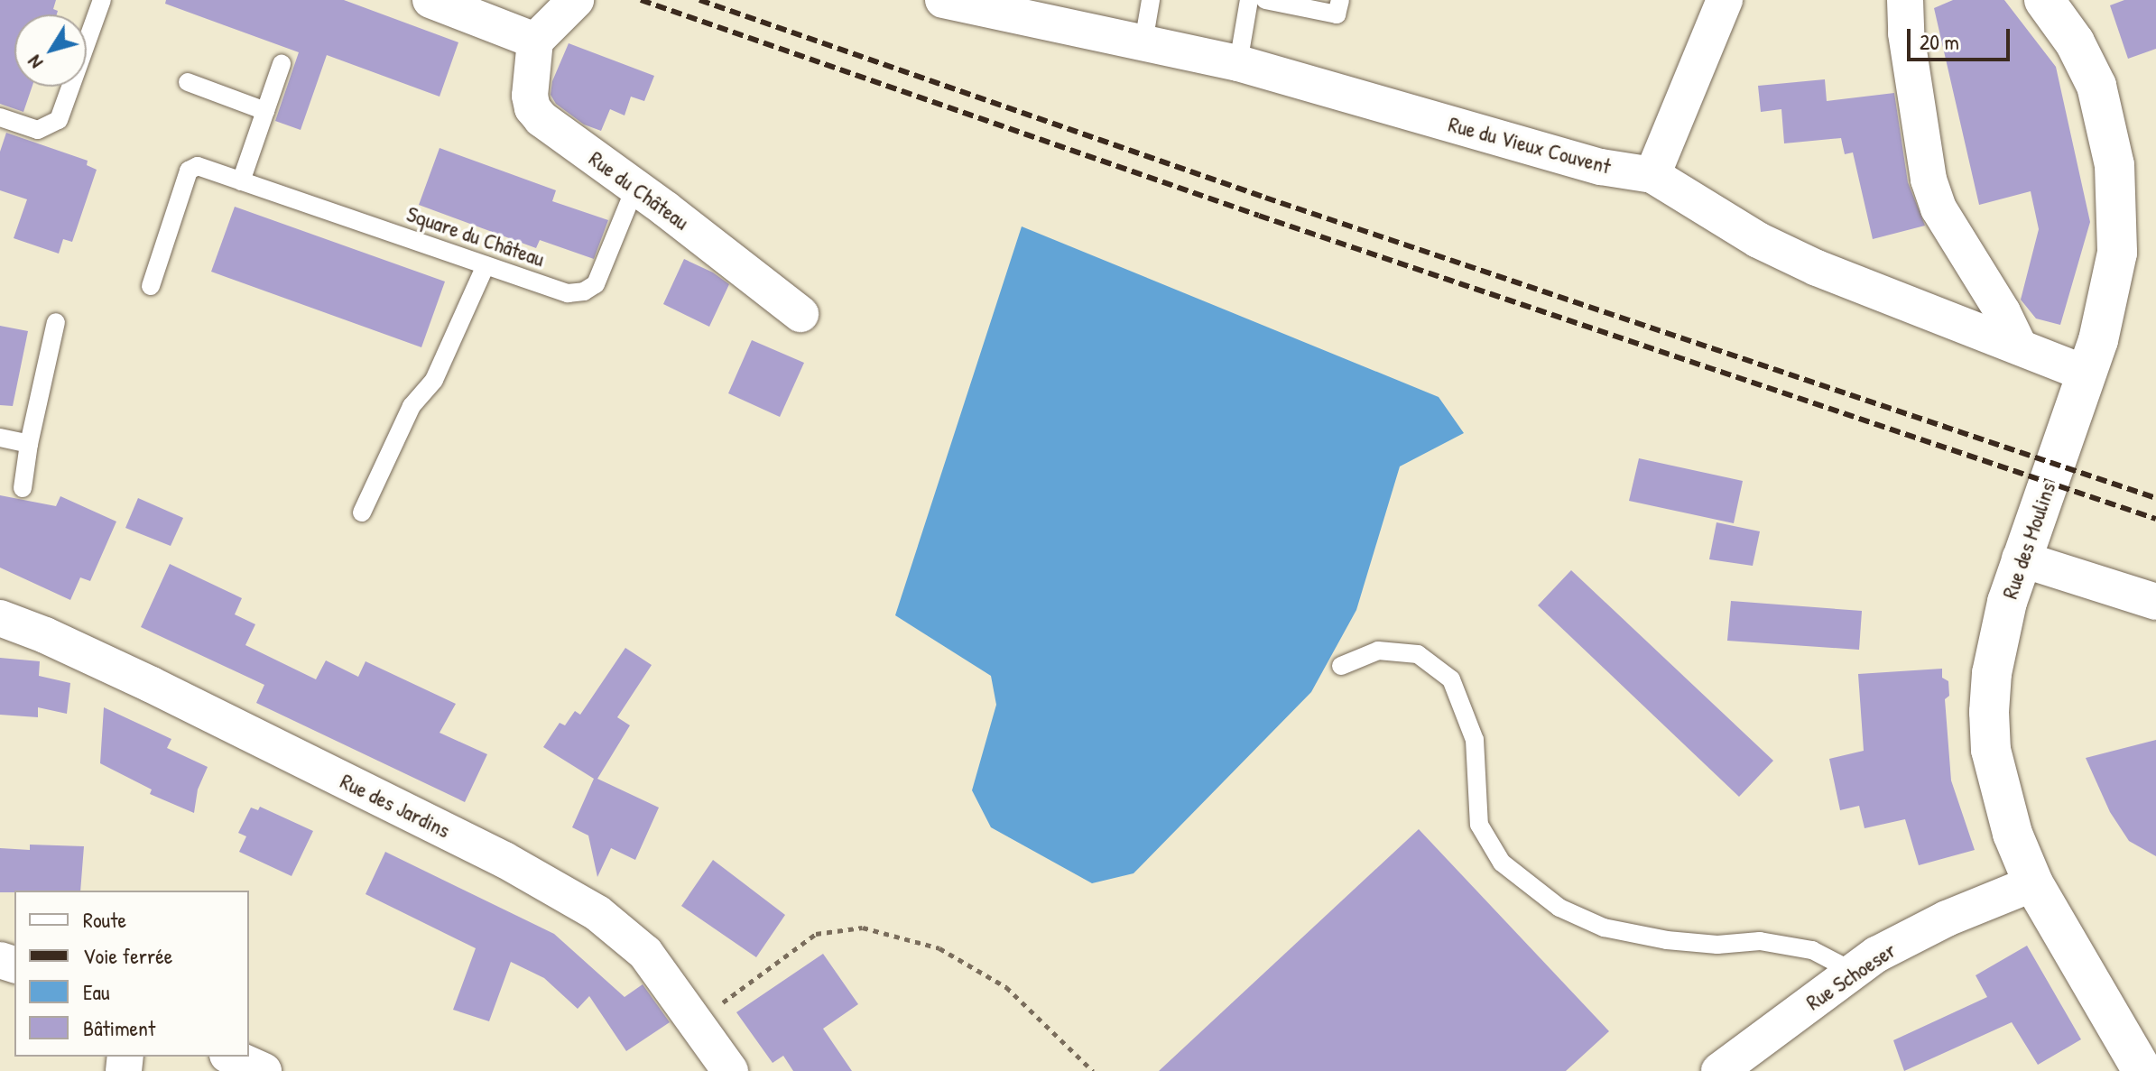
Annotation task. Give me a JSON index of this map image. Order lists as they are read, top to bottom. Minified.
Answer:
{"streets":{"main road":["Rue des Moulins"],"street":["Rue du Vieux Couvent","Rue du Château","Rue des Jardins","Rue Schoeser"],"lane":["Square du Château"]},"crossings":[["Rue du Vieux Couvent","Rue des Moulins"],["Rue du Château","Square du Château"],["Rue des Moulins","Rue Schoeser"]],"legend":["Route","Voie ferrée","Eau","Bâtiment"],"scale_bar":"20 m","north":"bottom left"}
